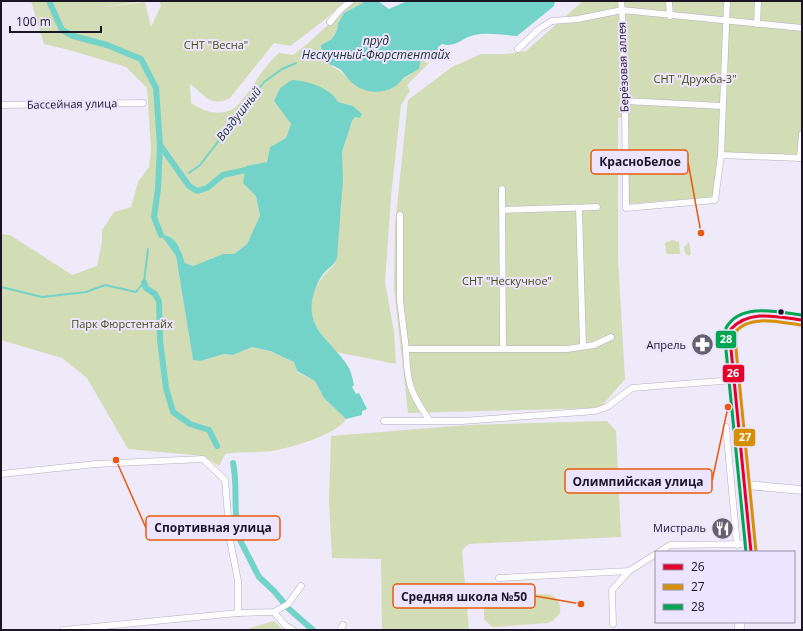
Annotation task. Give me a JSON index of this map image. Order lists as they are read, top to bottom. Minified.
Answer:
{"streets":{"street":["Берёзовая аллея","Бассейная улица"]},"water":["пруд Нескучный-Фюрстентайх","Воздушный"],"parks":["СНТ \"Весна\"","СНТ \"Дружба-3\"","СНТ \"Нескучное\"","Парк Фюрстентайх"],"places":{"other":["КрасноБелое","Олимпийская улица","Спортивная улица","Средняя школа №50"],"pharmacy":["Апрель"],"restaurant":["Мистраль"]},"lines":["transit line 28","transit line 26","transit line 27"],"legend":["26","27","28"],"scale_bar":"100 m"}
